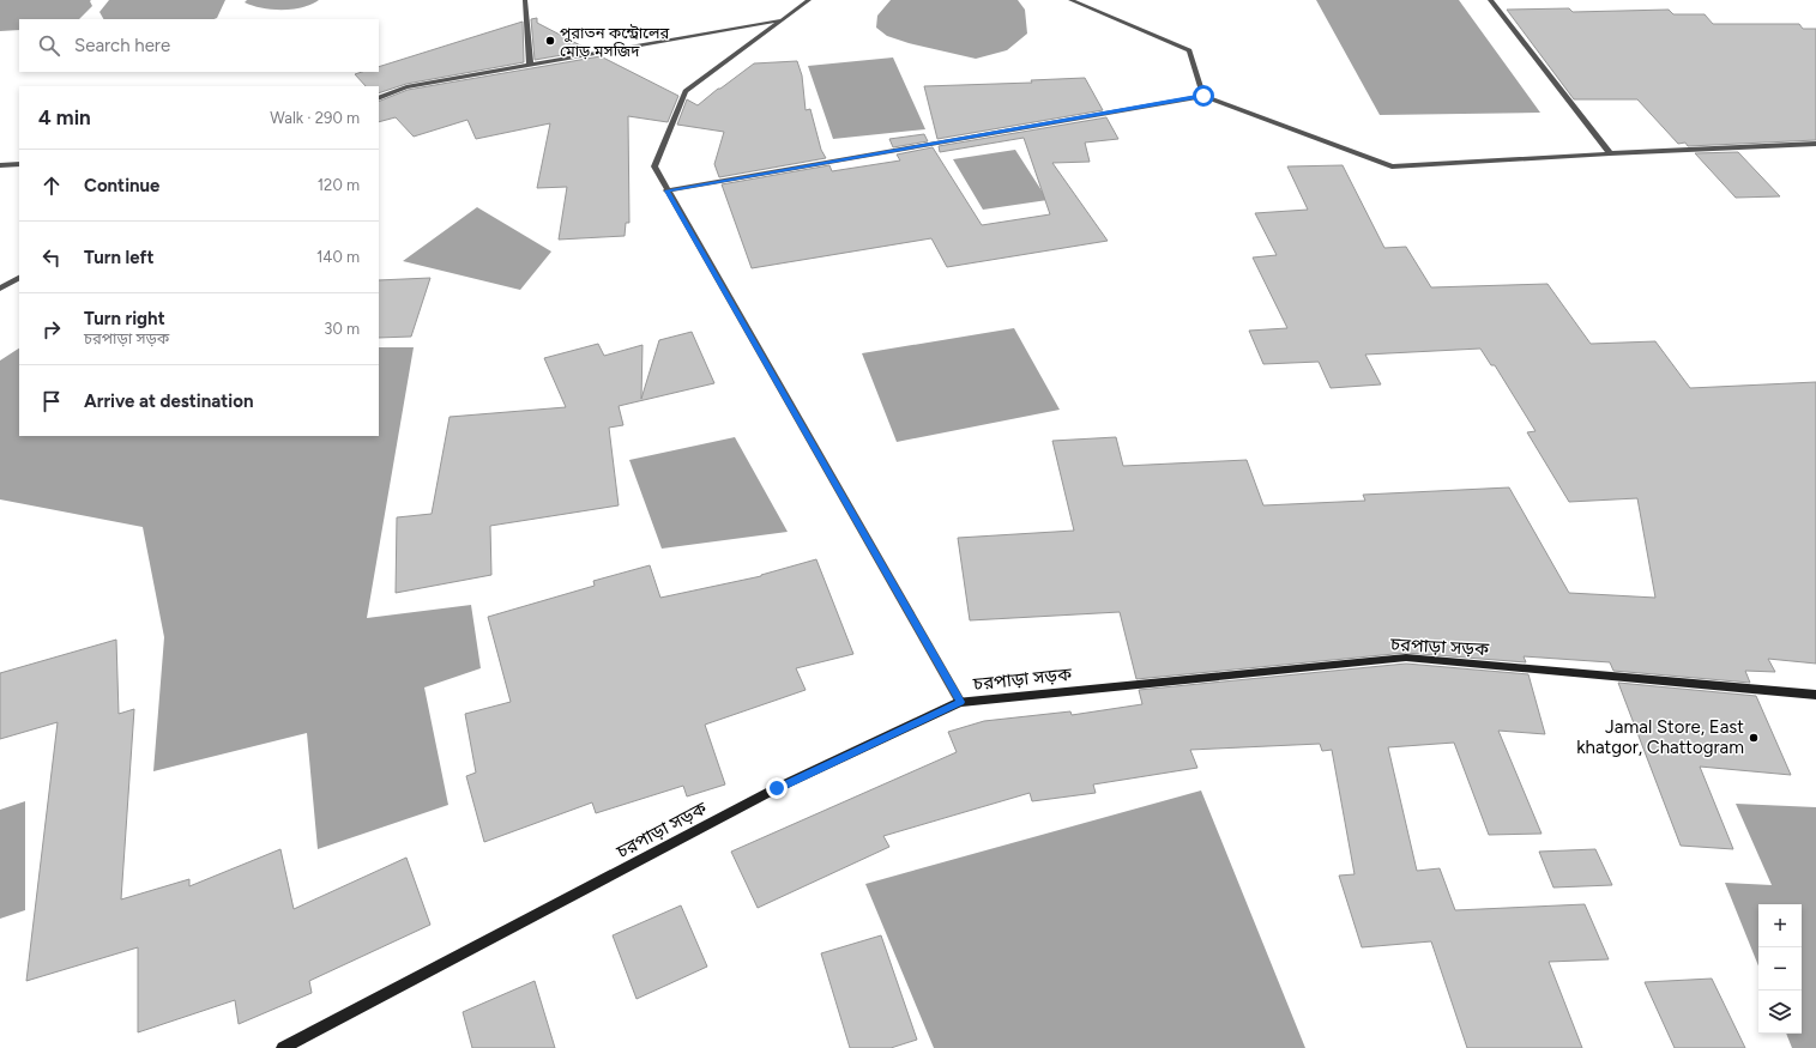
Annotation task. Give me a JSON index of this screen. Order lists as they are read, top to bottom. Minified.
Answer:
{"streets":{"street":["চরপাড়া সড়ক"]},"places":["পুরাতন কন্ট্রোলের মোড় মসজিদ","Jamal Store, East khatgor, Chattogram"],"page":{"search":"Search here","heading":["4 min","Walk · 290 m"],"list":[["Continue","120 m"],["Turn left","140 m"],["Turn right","চরপাড়া সড়ক","30 m"],"Arrive at destination"],"map_buttons":["+","−"]}}
